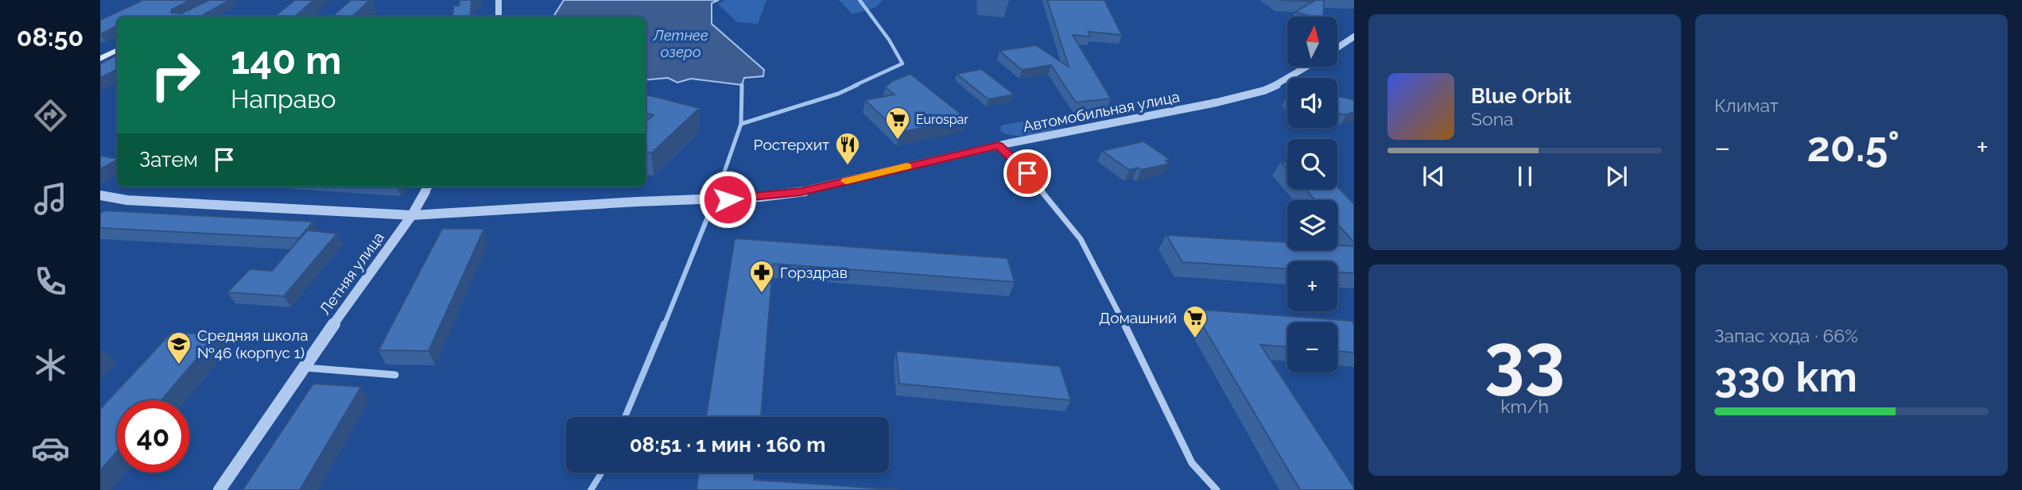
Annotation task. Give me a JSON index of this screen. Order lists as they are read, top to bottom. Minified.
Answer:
{"streets":{"street":["Автомобильная улица","Летняя улица"]},"crossings":[["Автомобильная улица","Летняя улица"]],"water":["Летнее озеро"],"places":{"supermarket":["Eurospar","Домашний"],"restaurant":["Ростерхит"],"pharmacy":["Горздрав"],"school or university":["Средняя школа №46 (корпус 1)"]},"north":"top","page":{"tabs":"08:50","tile":["Климат",["33","km/h"],["Запас хода · 66%","330 km"]],"map_buttons":["+","−"],"turn":["140 m","Направо"],"song":["Blue Orbit","Sona"],"heat":["−","20.5°","+"],"then":"Затем","limit":"40","trip":"08:51 · 1 мин · 160 m"}}
